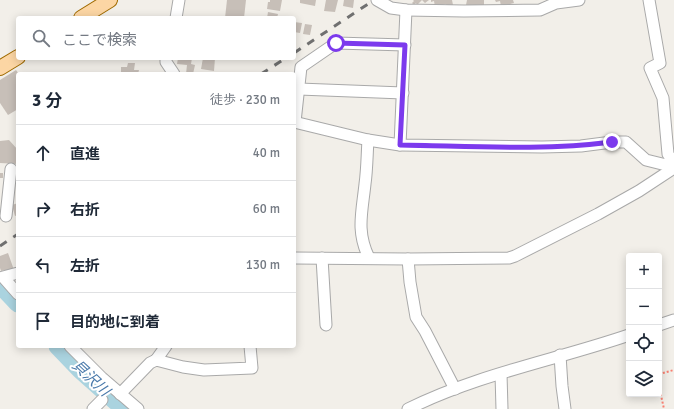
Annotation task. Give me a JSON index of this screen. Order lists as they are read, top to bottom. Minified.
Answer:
{"water":["貝沢川"],"page":{"search":"ここで検索","heading":["3 分","徒歩 · 230 m"],"list":[["直進","40 m"],["右折","60 m"],["左折","130 m"],"目的地に到着"],"map_buttons":["+","−"]}}
